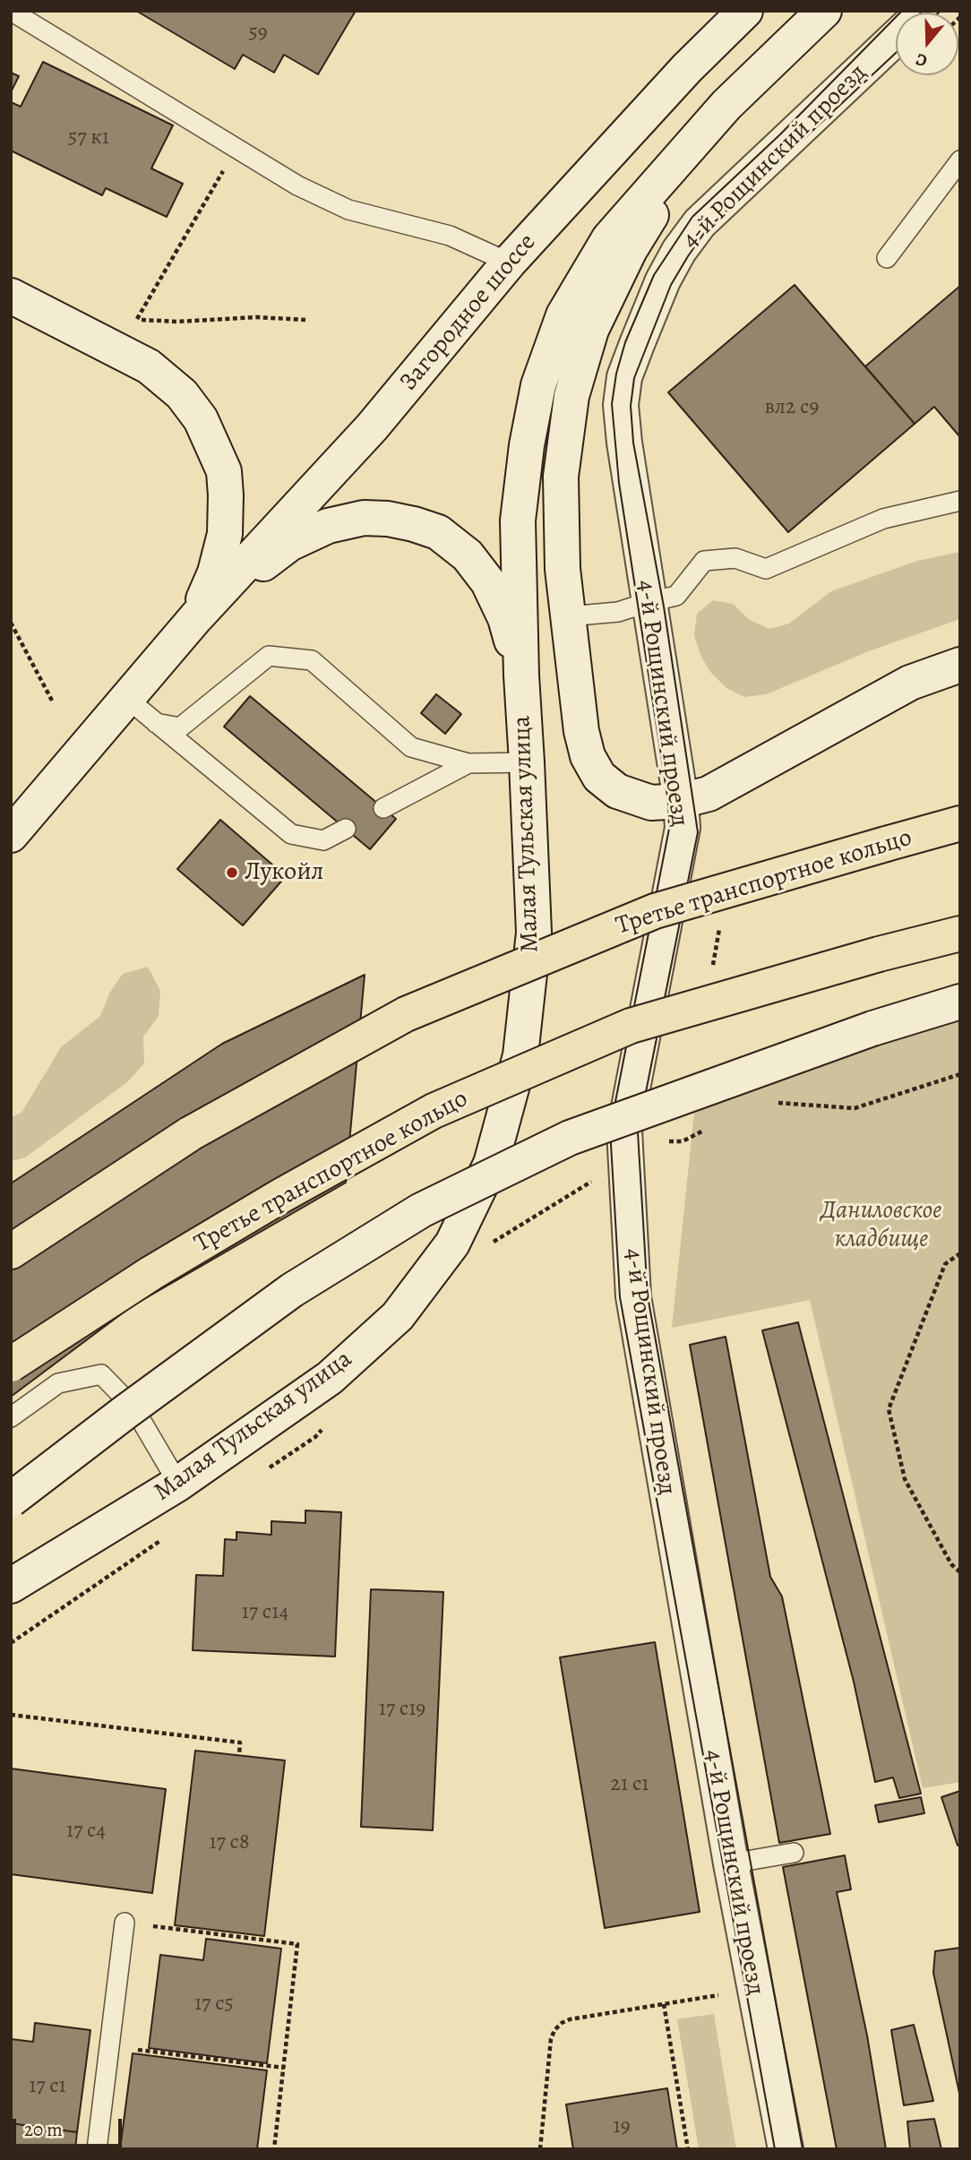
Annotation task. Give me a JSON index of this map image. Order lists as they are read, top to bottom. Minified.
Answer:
{"streets":{"main road":["4-й Рощинский проезд","Загородное шоссе","Малая Тульская улица","Третье транспортное кольцо"]},"parks":["Даниловское кладбище"],"places":["Лукойл"],"house_numbers":["59","57 к1","вл2 с9","17 с14","17 с19","21 с1","17 c4","17 с8","17 с5","17 с1","19"],"scale_bar":"20 m","north":"bottom"}
